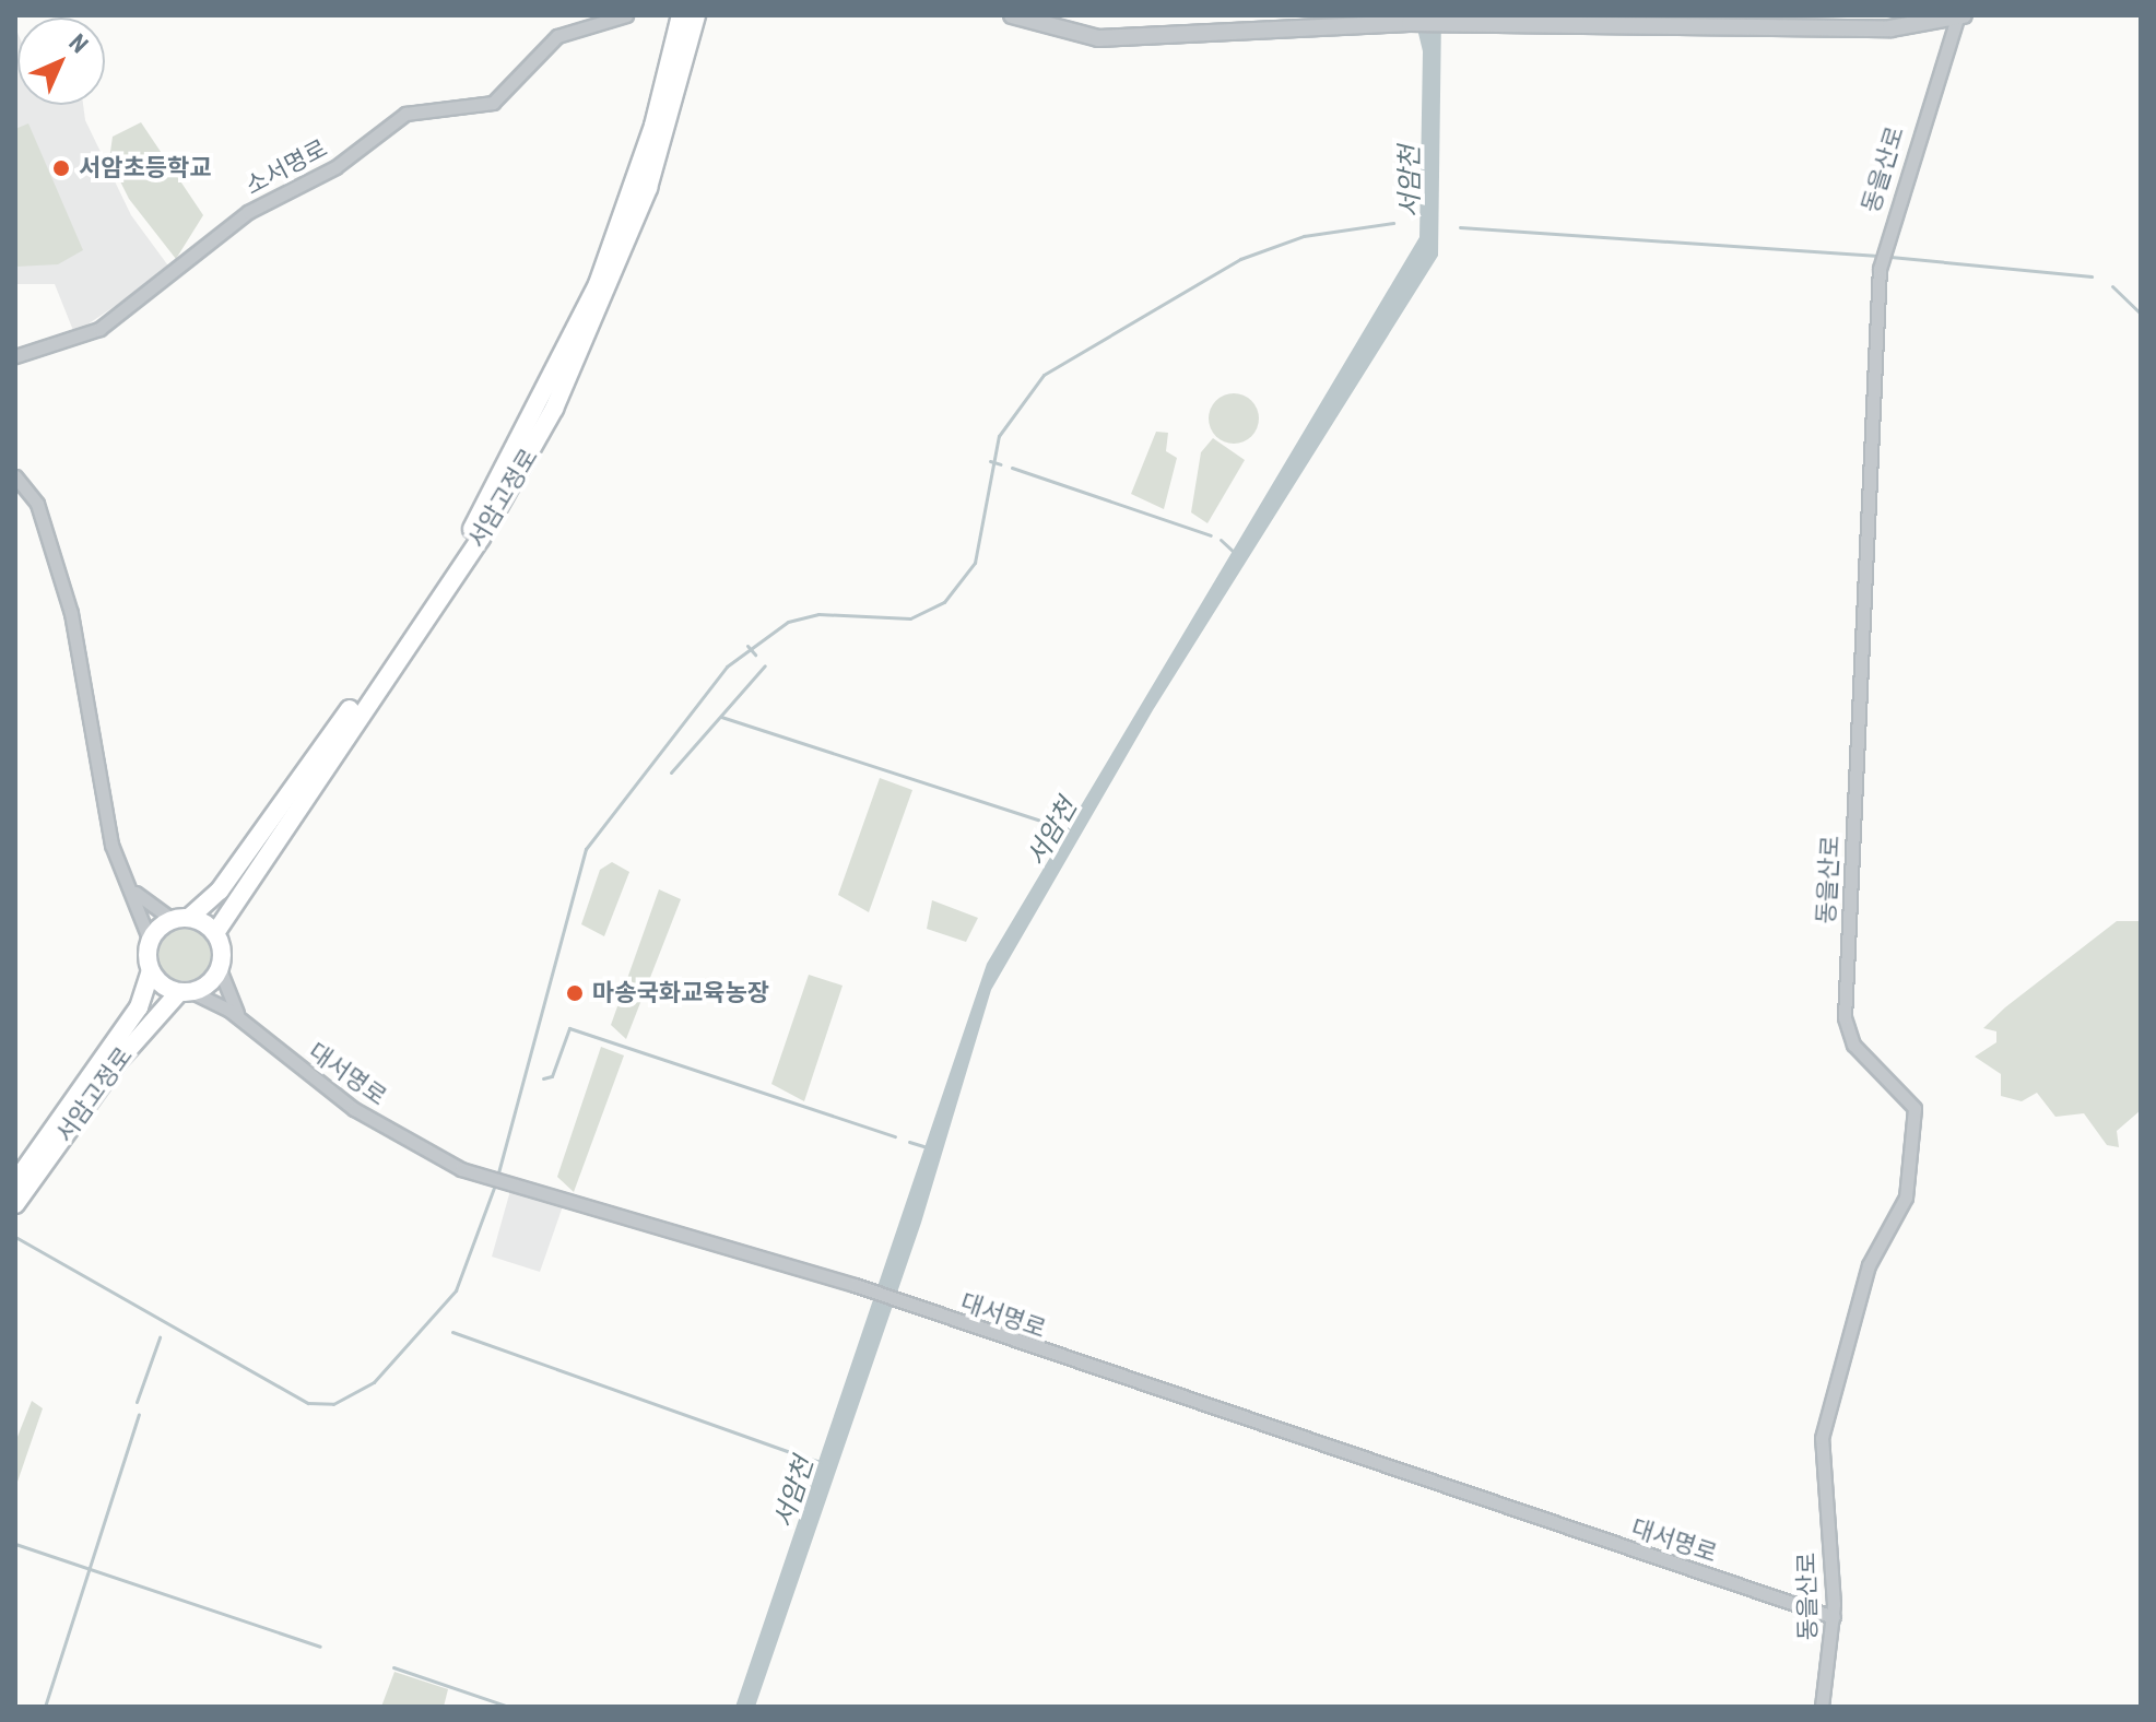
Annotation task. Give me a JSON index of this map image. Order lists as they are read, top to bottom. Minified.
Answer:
{"streets":{"main road":["서암고정로"],"street":["소서명로","동을산로","대서명로"]},"crossings":[["동을산로","대서명로"],["서암고정로","대서명로"]],"water":["서암천"],"places":["서암초등학교","마송국화교육농장"],"north":"top right"}
